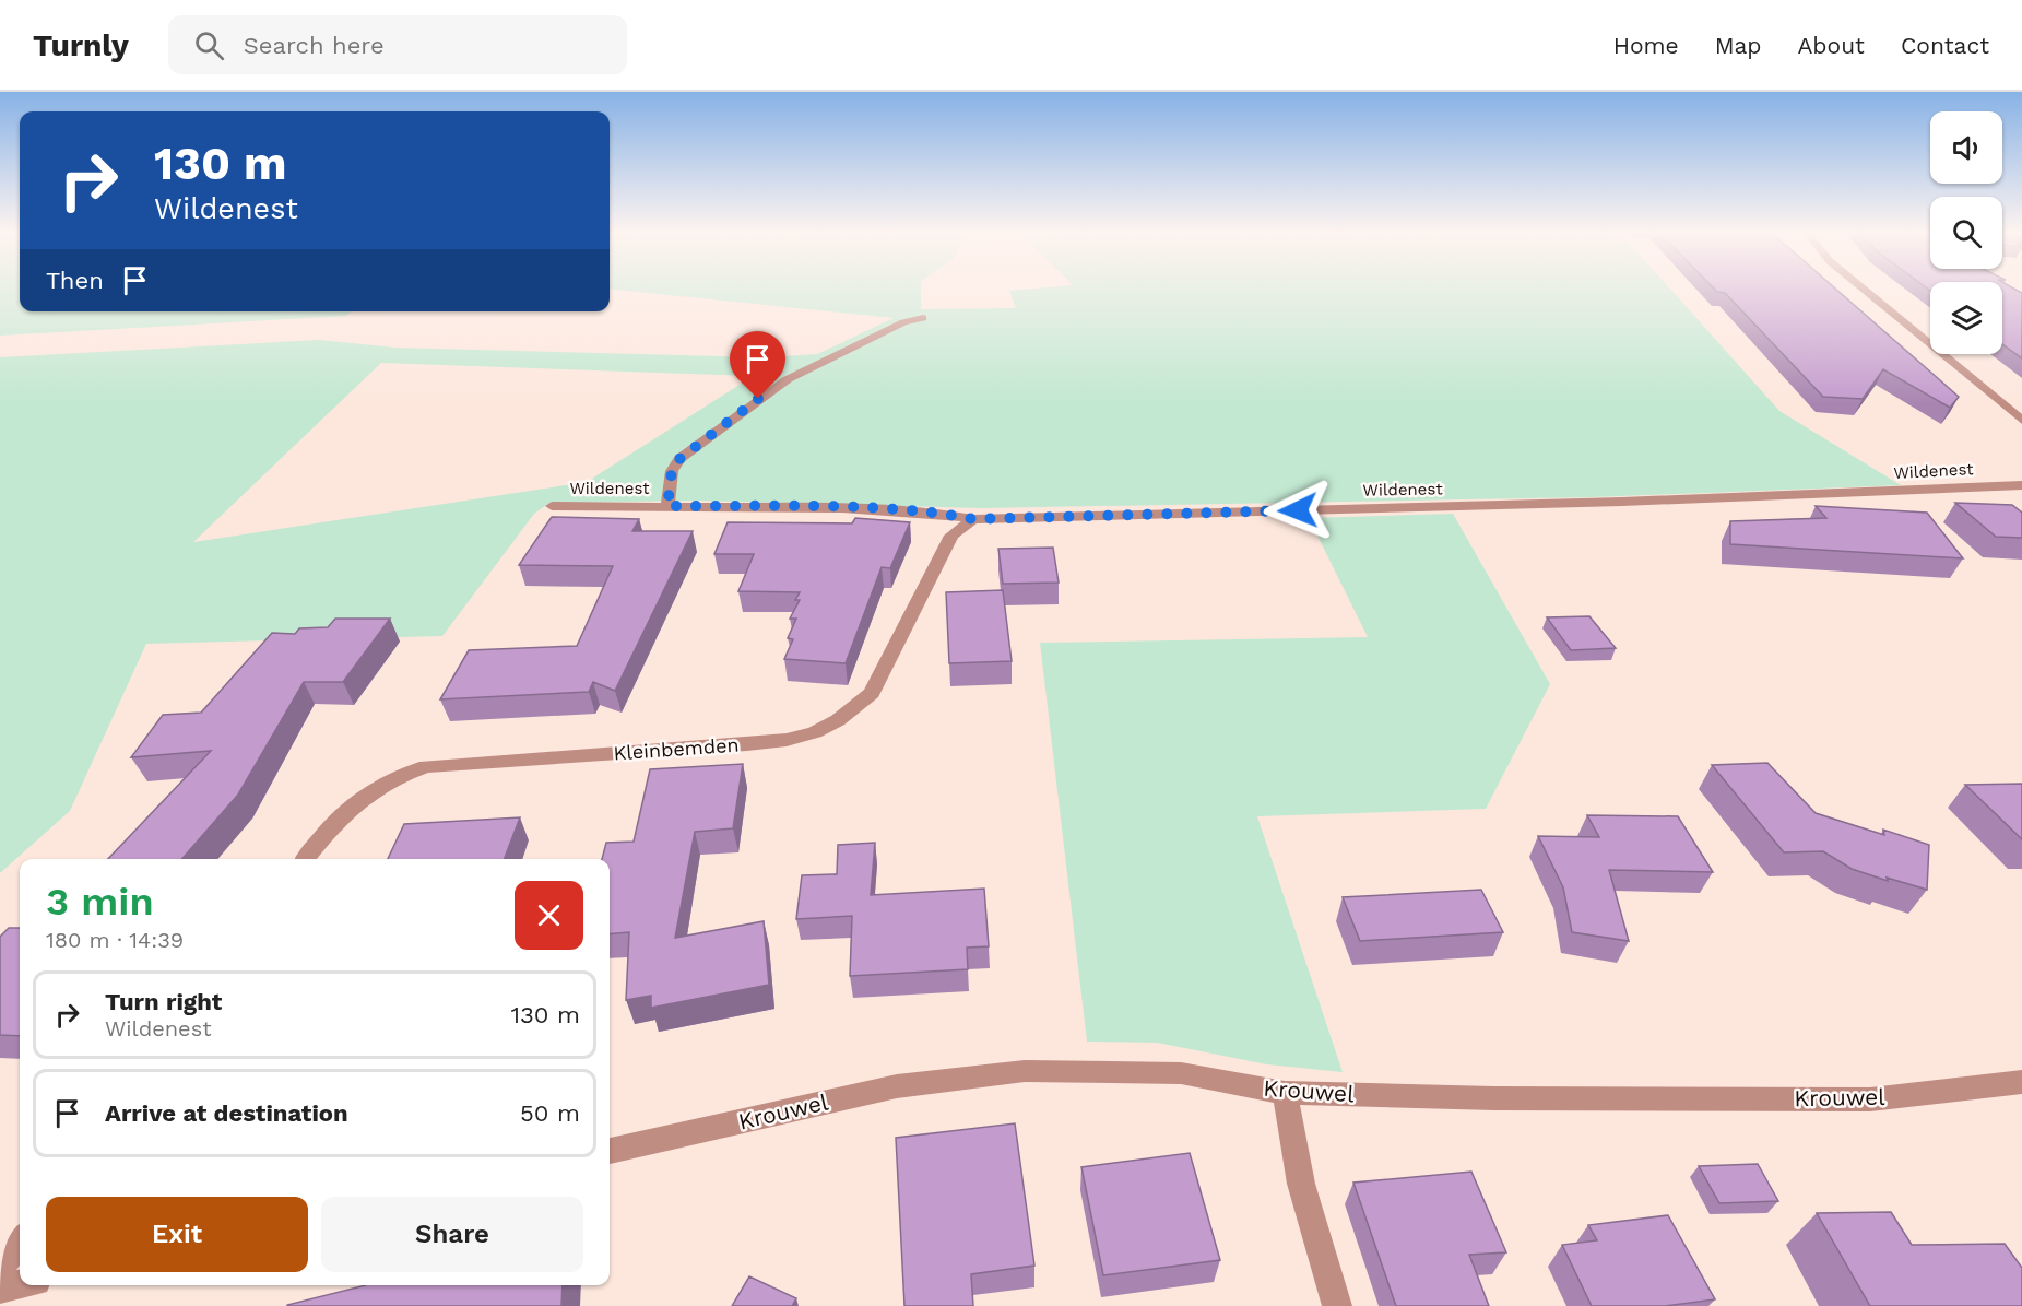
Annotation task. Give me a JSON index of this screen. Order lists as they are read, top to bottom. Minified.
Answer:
{"streets":{"street":["Wildenest","Kleinbemden","Krouwel"]},"crossings":[["Wildenest","Kleinbemden"]],"page":{"header":"Turnly","search":"Search here","nav":["Home","Map","About","Contact"],"turn":["130 m","Wildenest"],"then":"Then","heading":["3 min","180 m · 14:39"],"list":[{"name":"Turn right","note":"Wildenest","value":"130 m"},{"name":"Arrive at destination","value":"50 m"}],"buttons":["Exit","Share"]}}
